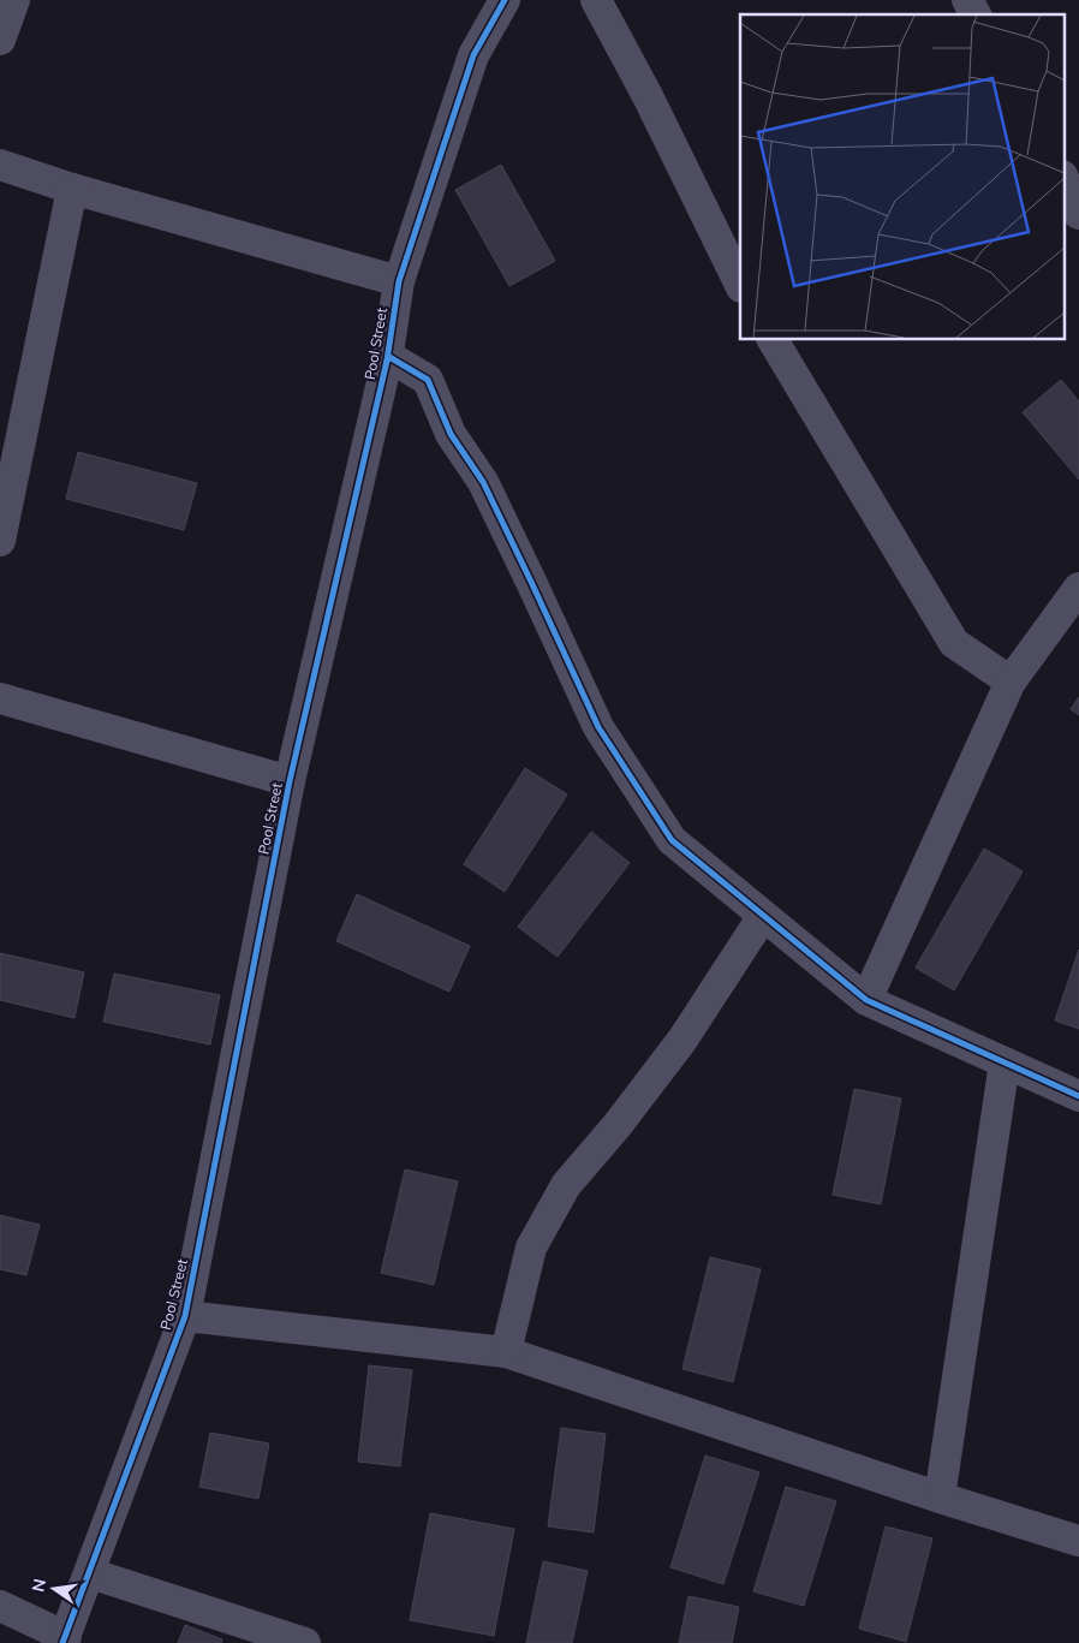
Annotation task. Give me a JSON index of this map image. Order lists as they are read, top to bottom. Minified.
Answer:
{"streets":{"street":["Pool Street"]},"north":"left"}
